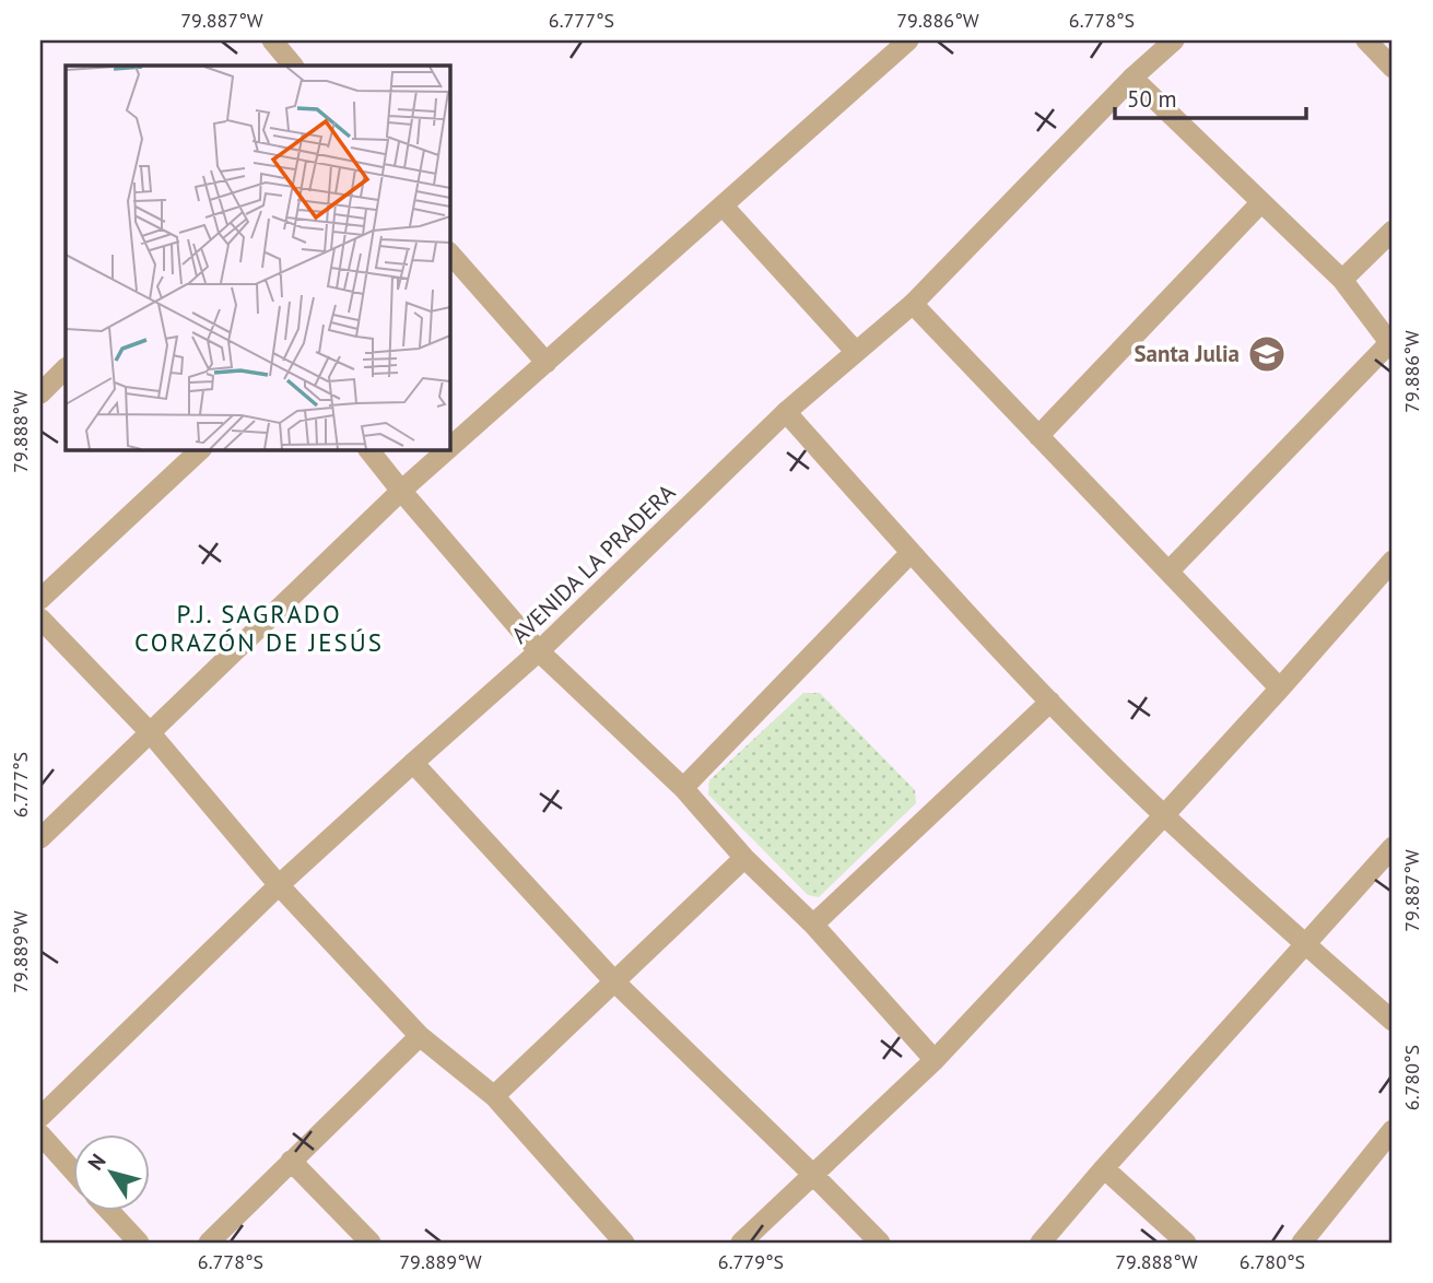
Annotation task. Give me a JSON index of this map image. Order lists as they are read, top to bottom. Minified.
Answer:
{"streets":{"street":["AVENIDA LA PRADERA"]},"districts":["P.J. SAGRADO CORAZÓN DE JESÚS"],"places":{"school or university":["Santa Julia"]},"scale_bar":"50 m","north":"top left","coordinates":["79.887°W","6.777°S","79.886°W","6.778°S","79.888°W","79.889°W","6.780°S","6.779°S"]}
